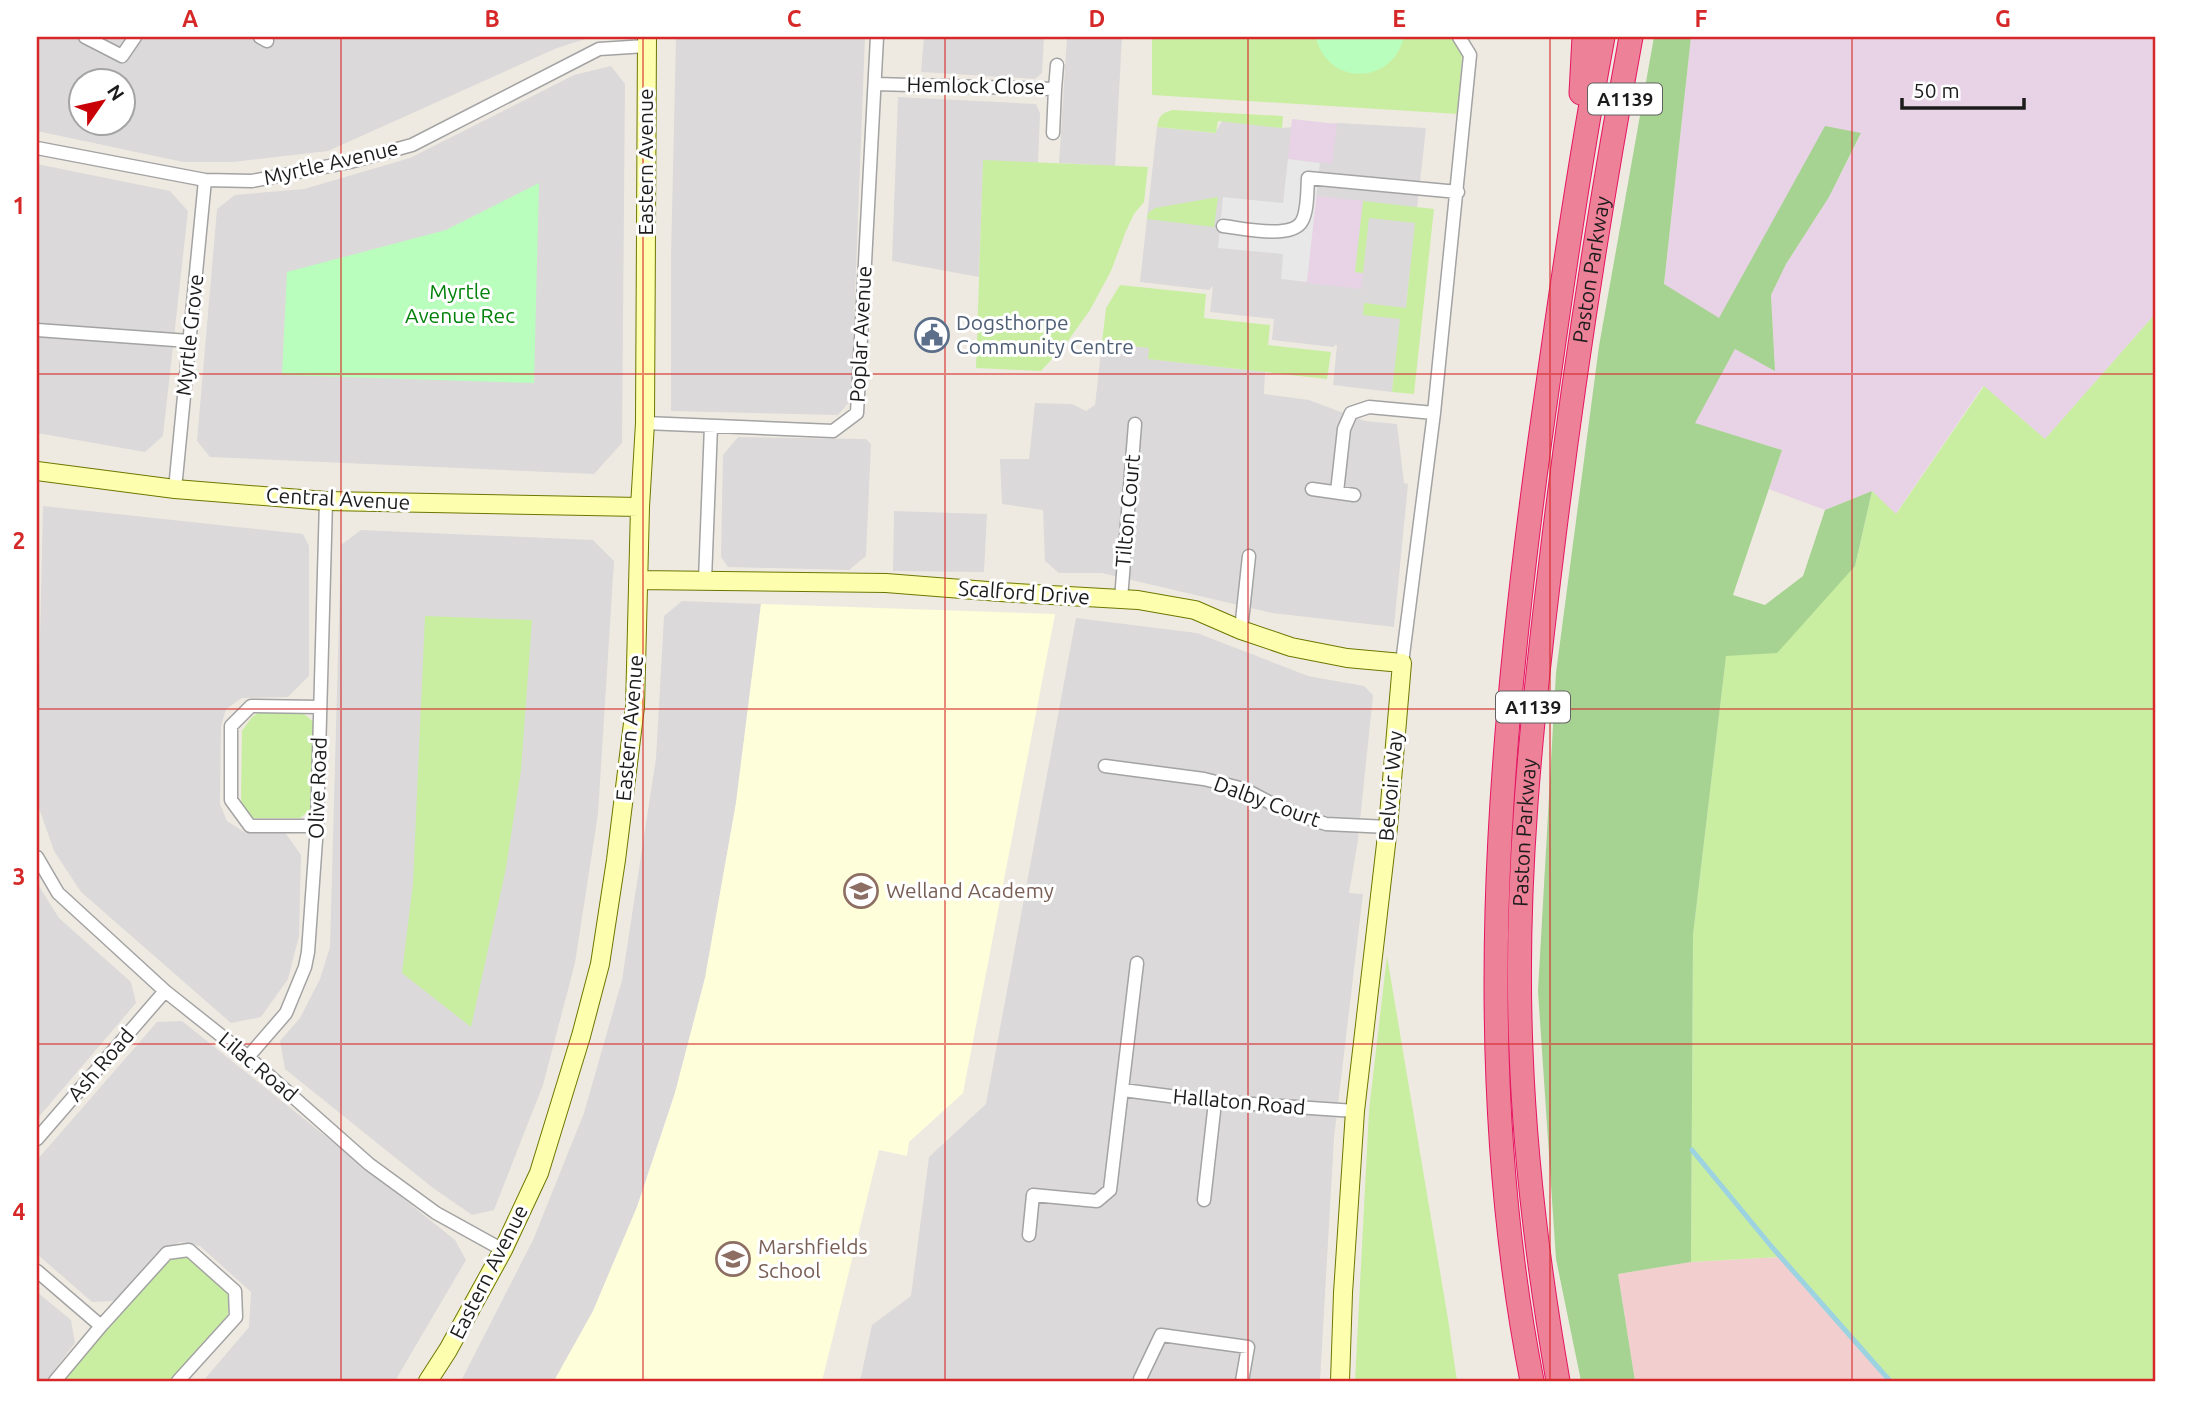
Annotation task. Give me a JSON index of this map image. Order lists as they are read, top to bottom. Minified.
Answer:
{"streets":{"highway":["A1139","Paston Parkway"],"street":["Hemlock Close","Eastern Avenue","Myrtle Avenue","Poplar Avenue","Myrtle Grove","Central Avenue","Tilton Court","Scalford Drive","Belvoir Way","Olive Road","Dalby Court","Ash Road","Lilac Road","Hallaton Road"]},"crossings":[["Hemlock Close","Poplar Avenue"],["A1139","Paston Parkway"],["Eastern Avenue","Myrtle Avenue"],["Eastern Avenue","Poplar Avenue"],["Eastern Avenue","Central Avenue"],["Eastern Avenue","Scalford Drive"],["Eastern Avenue","Lilac Road"],["Myrtle Avenue","Myrtle Grove"],["Myrtle Grove","Central Avenue"],["Central Avenue","Olive Road"],["Tilton Court","Scalford Drive"],["Scalford Drive","Belvoir Way"],["Belvoir Way","Dalby Court"],["Belvoir Way","Hallaton Road"],["Olive Road","Lilac Road"],["Ash Road","Lilac Road"]],"parks":["Myrtle Avenue Rec"],"places":{"public building":["Dogsthorpe Community Centre"],"school or university":["Welland Academy","Marshfields School"]},"scale_bar":"50 m","north":"top right","grid":{"columns":["A","B","C","D","E","F","G"],"rows":["1","2","3","4"]}}
